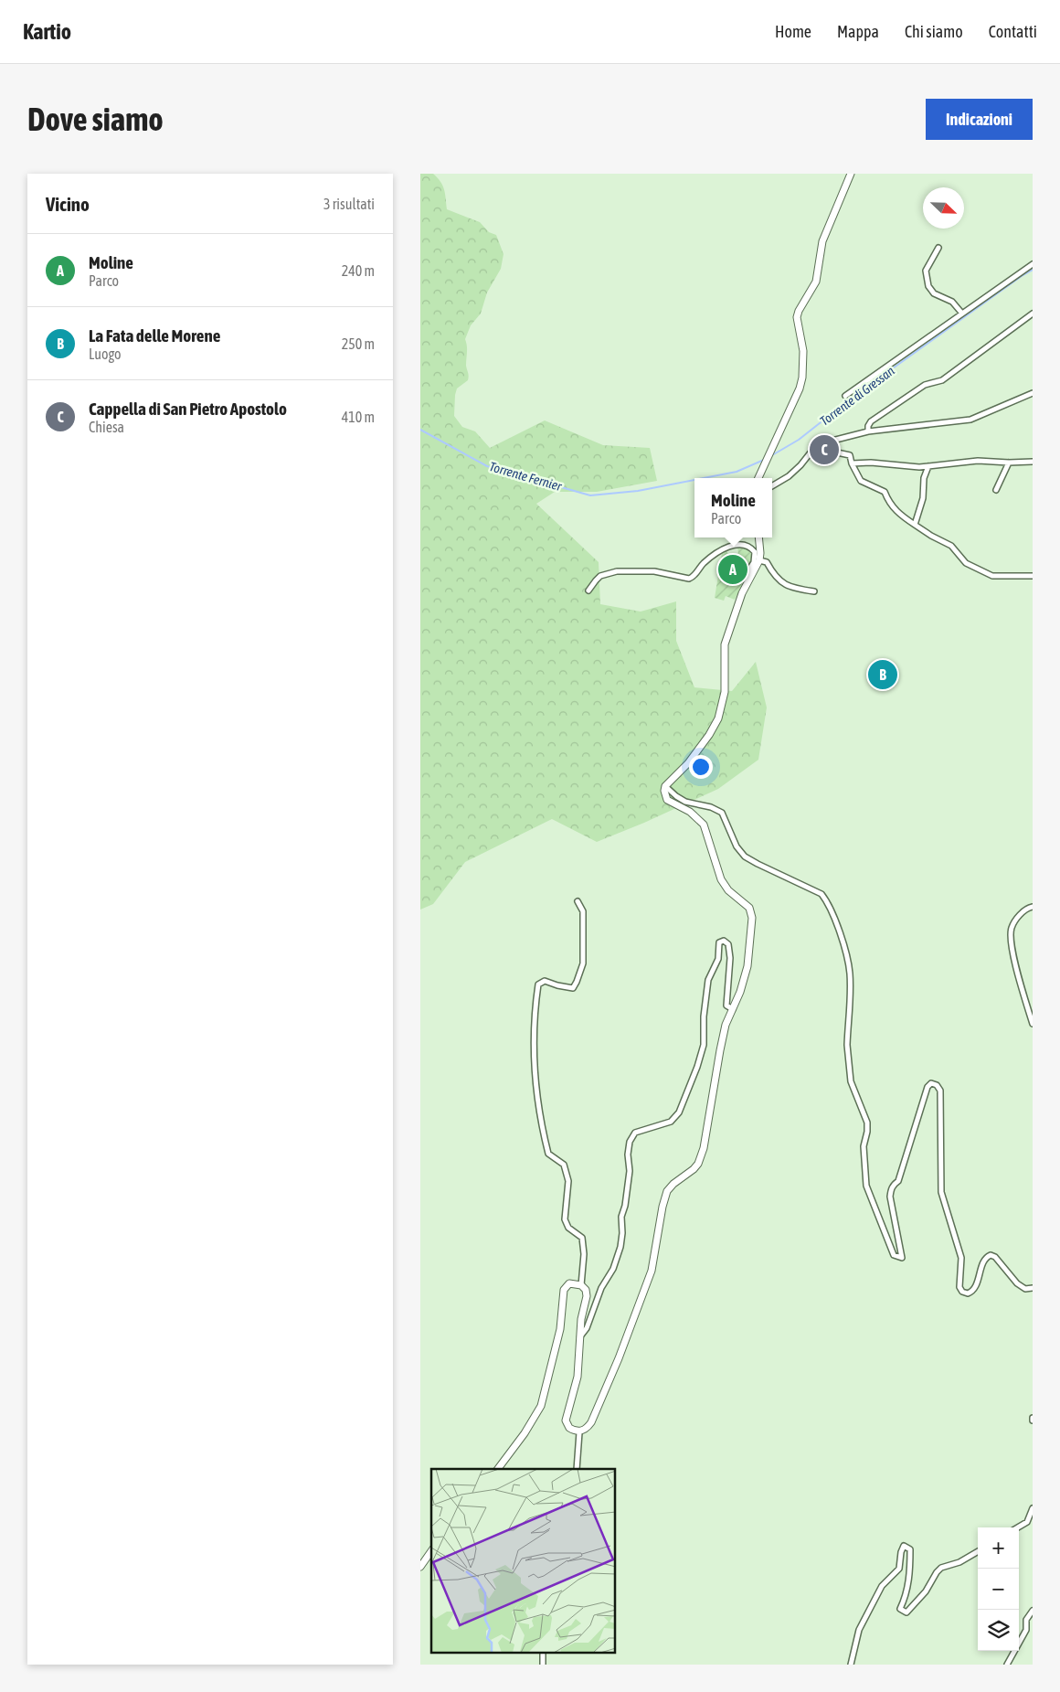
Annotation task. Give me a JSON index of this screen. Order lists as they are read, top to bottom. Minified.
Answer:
{"water":["Torrente di Gressan","Torrente Fernier"],"north":"bottom right","page":{"header":"Kartio","nav":["Home","Mappa","Chi siamo","Contatti"],"buttons":"Indicazioni","title":"Dove siamo","heading":["Vicino","3 risultati"],"list":[{"mark":"A","name":"Moline","note":"Parco","value":"240 m"},{"mark":"B","name":"La Fata delle Morene","note":"Luogo","value":"250 m"},{"mark":"C","name":"Cappella di San Pietro Apostolo","note":"Chiesa","value":"410 m"}],"pins":["C","A","B"],"popup":["Moline","Parco"],"map_buttons":["+","−"]}}
